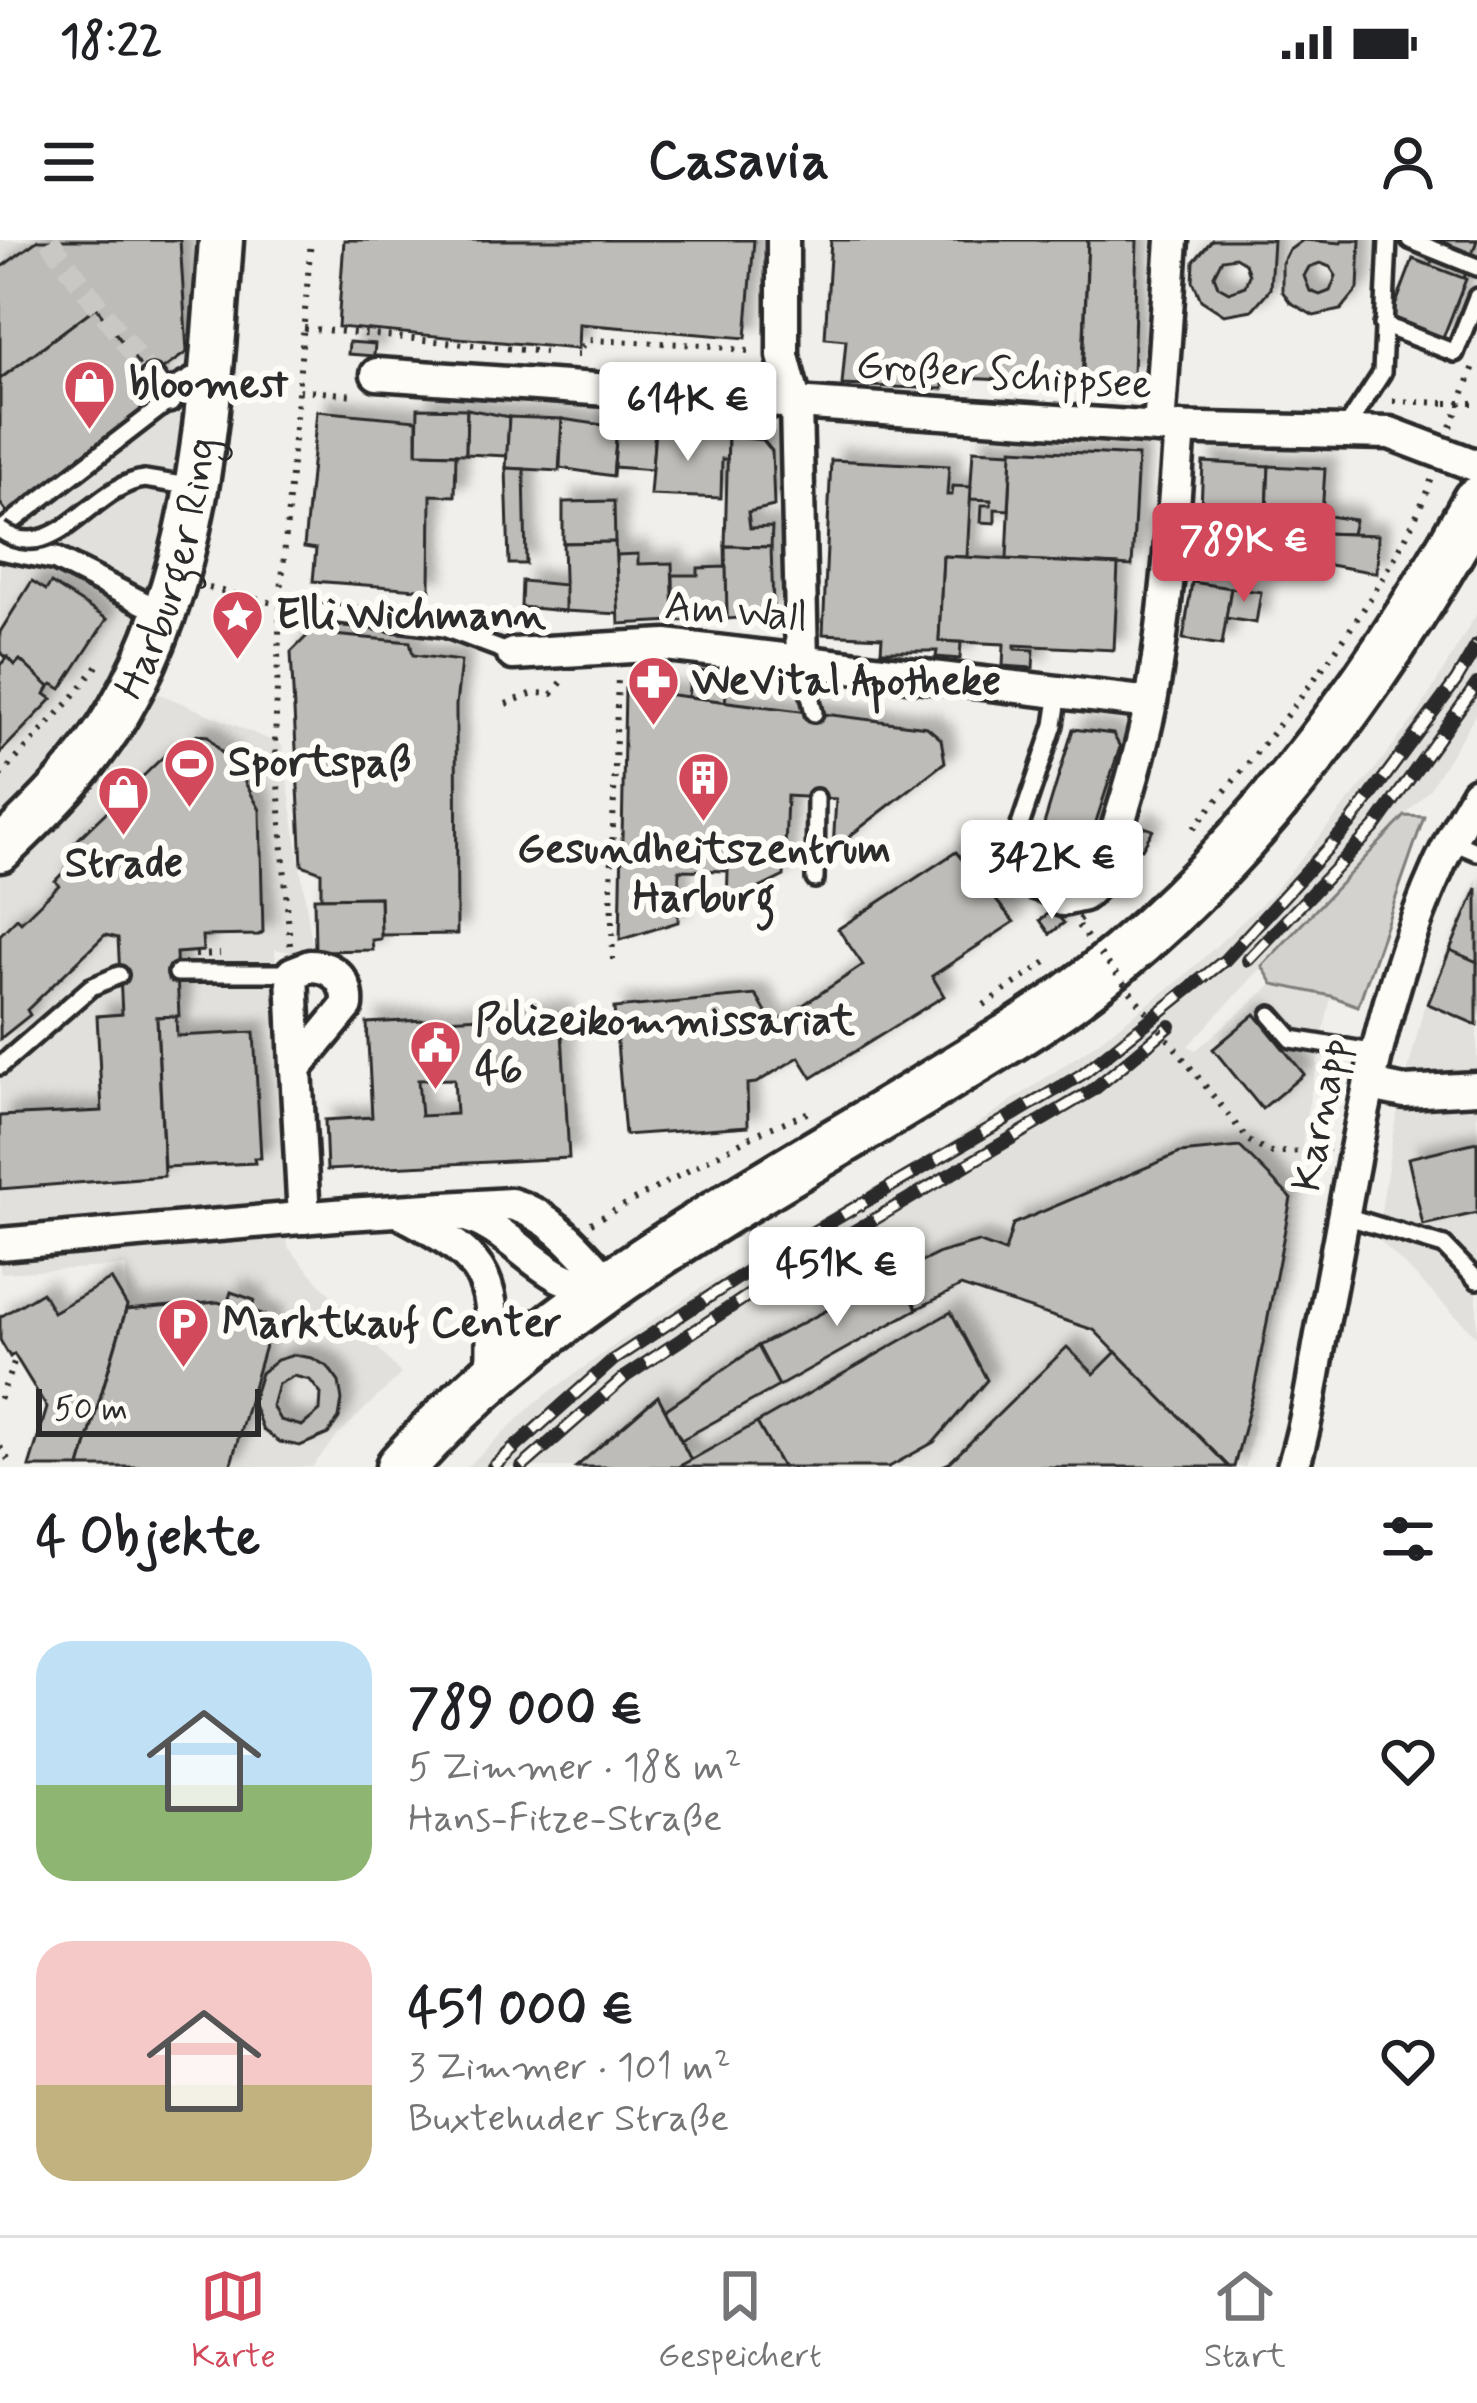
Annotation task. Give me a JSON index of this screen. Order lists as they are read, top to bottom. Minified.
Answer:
{"streets":{"main road":["Harburger Ring"],"street":["Großer Schippsee","Am Wall","Karnapp"]},"places":{"shop":["bloomest","Strade"],"place":["Elli Wichmann"],"pharmacy":["WeVital Apotheke"],"sports":["Sportspaß"],"building":["Gesundheitszentrum Harburg"],"public building":["Polizeikommissariat 46"],"parking":["Marktkauf Center"]},"scale_bar":"50 m","page":{"status":"18:22","header":"Casavia","price":["614K €","789K €","342K €","451K €"],"scale":"50 m","heading":"4 Objekte","list":[{"name":"789 000 €","note":"5 Zimmer · 188 m² · Hans-Fitze-Straße"},{"name":"451 000 €","note":"3 Zimmer · 101 m² · Buxtehuder Straße"}],"tabs":["Karte","Gespeichert","Start"]}}
